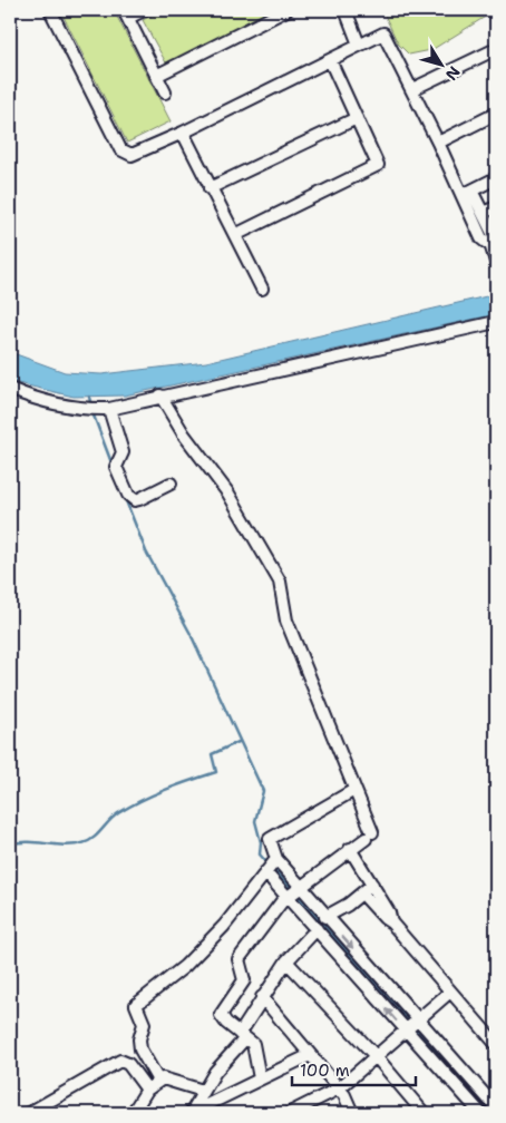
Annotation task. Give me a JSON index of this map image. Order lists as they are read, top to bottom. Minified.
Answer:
{"scale_bar":"100 m","north":"bottom right"}
